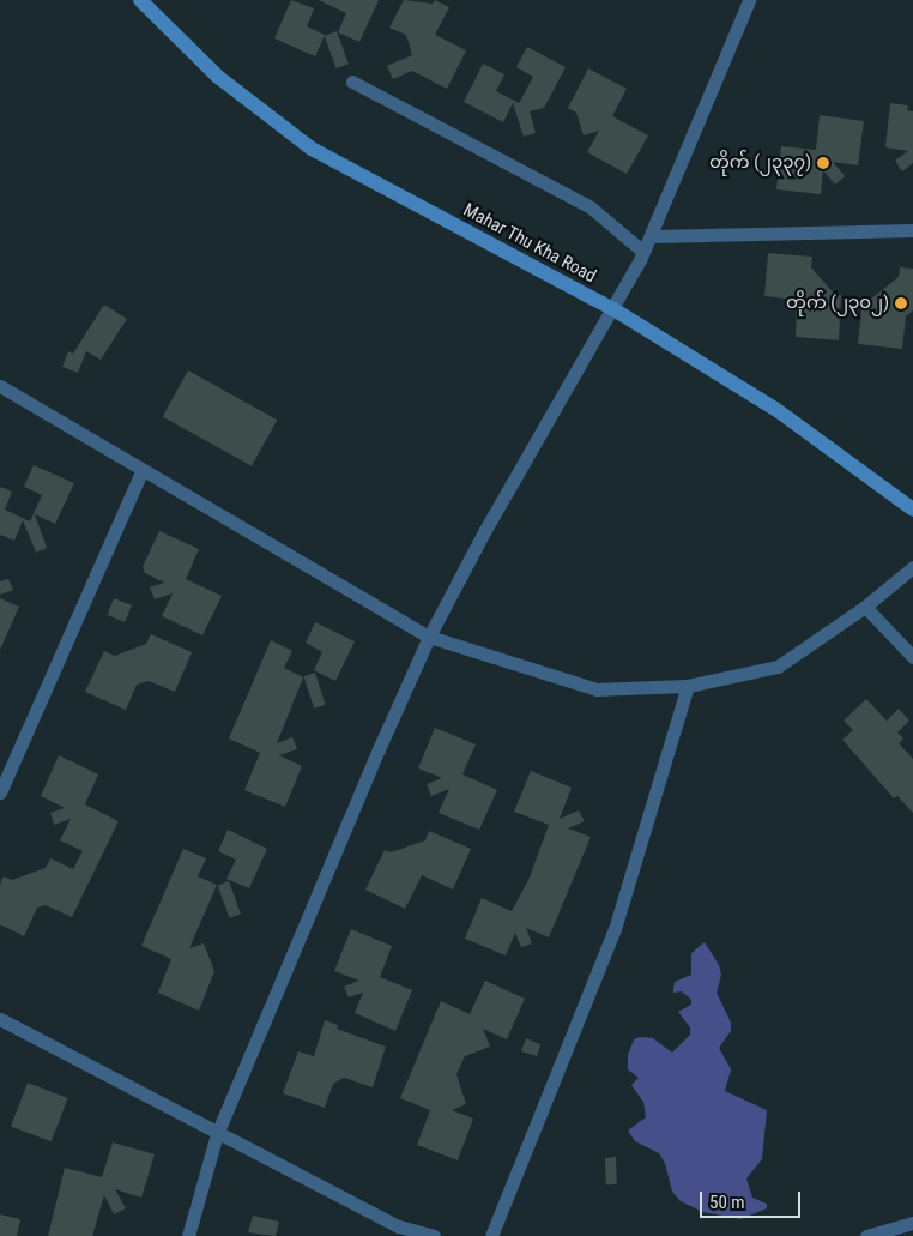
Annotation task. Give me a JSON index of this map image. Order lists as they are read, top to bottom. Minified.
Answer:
{"streets":{"main road":["Mahar Thu Kha Road"]},"places":["တိုက် (၂၃၃၇)","တိုက် (၂၃၀၂)"],"scale_bar":"50 m"}
